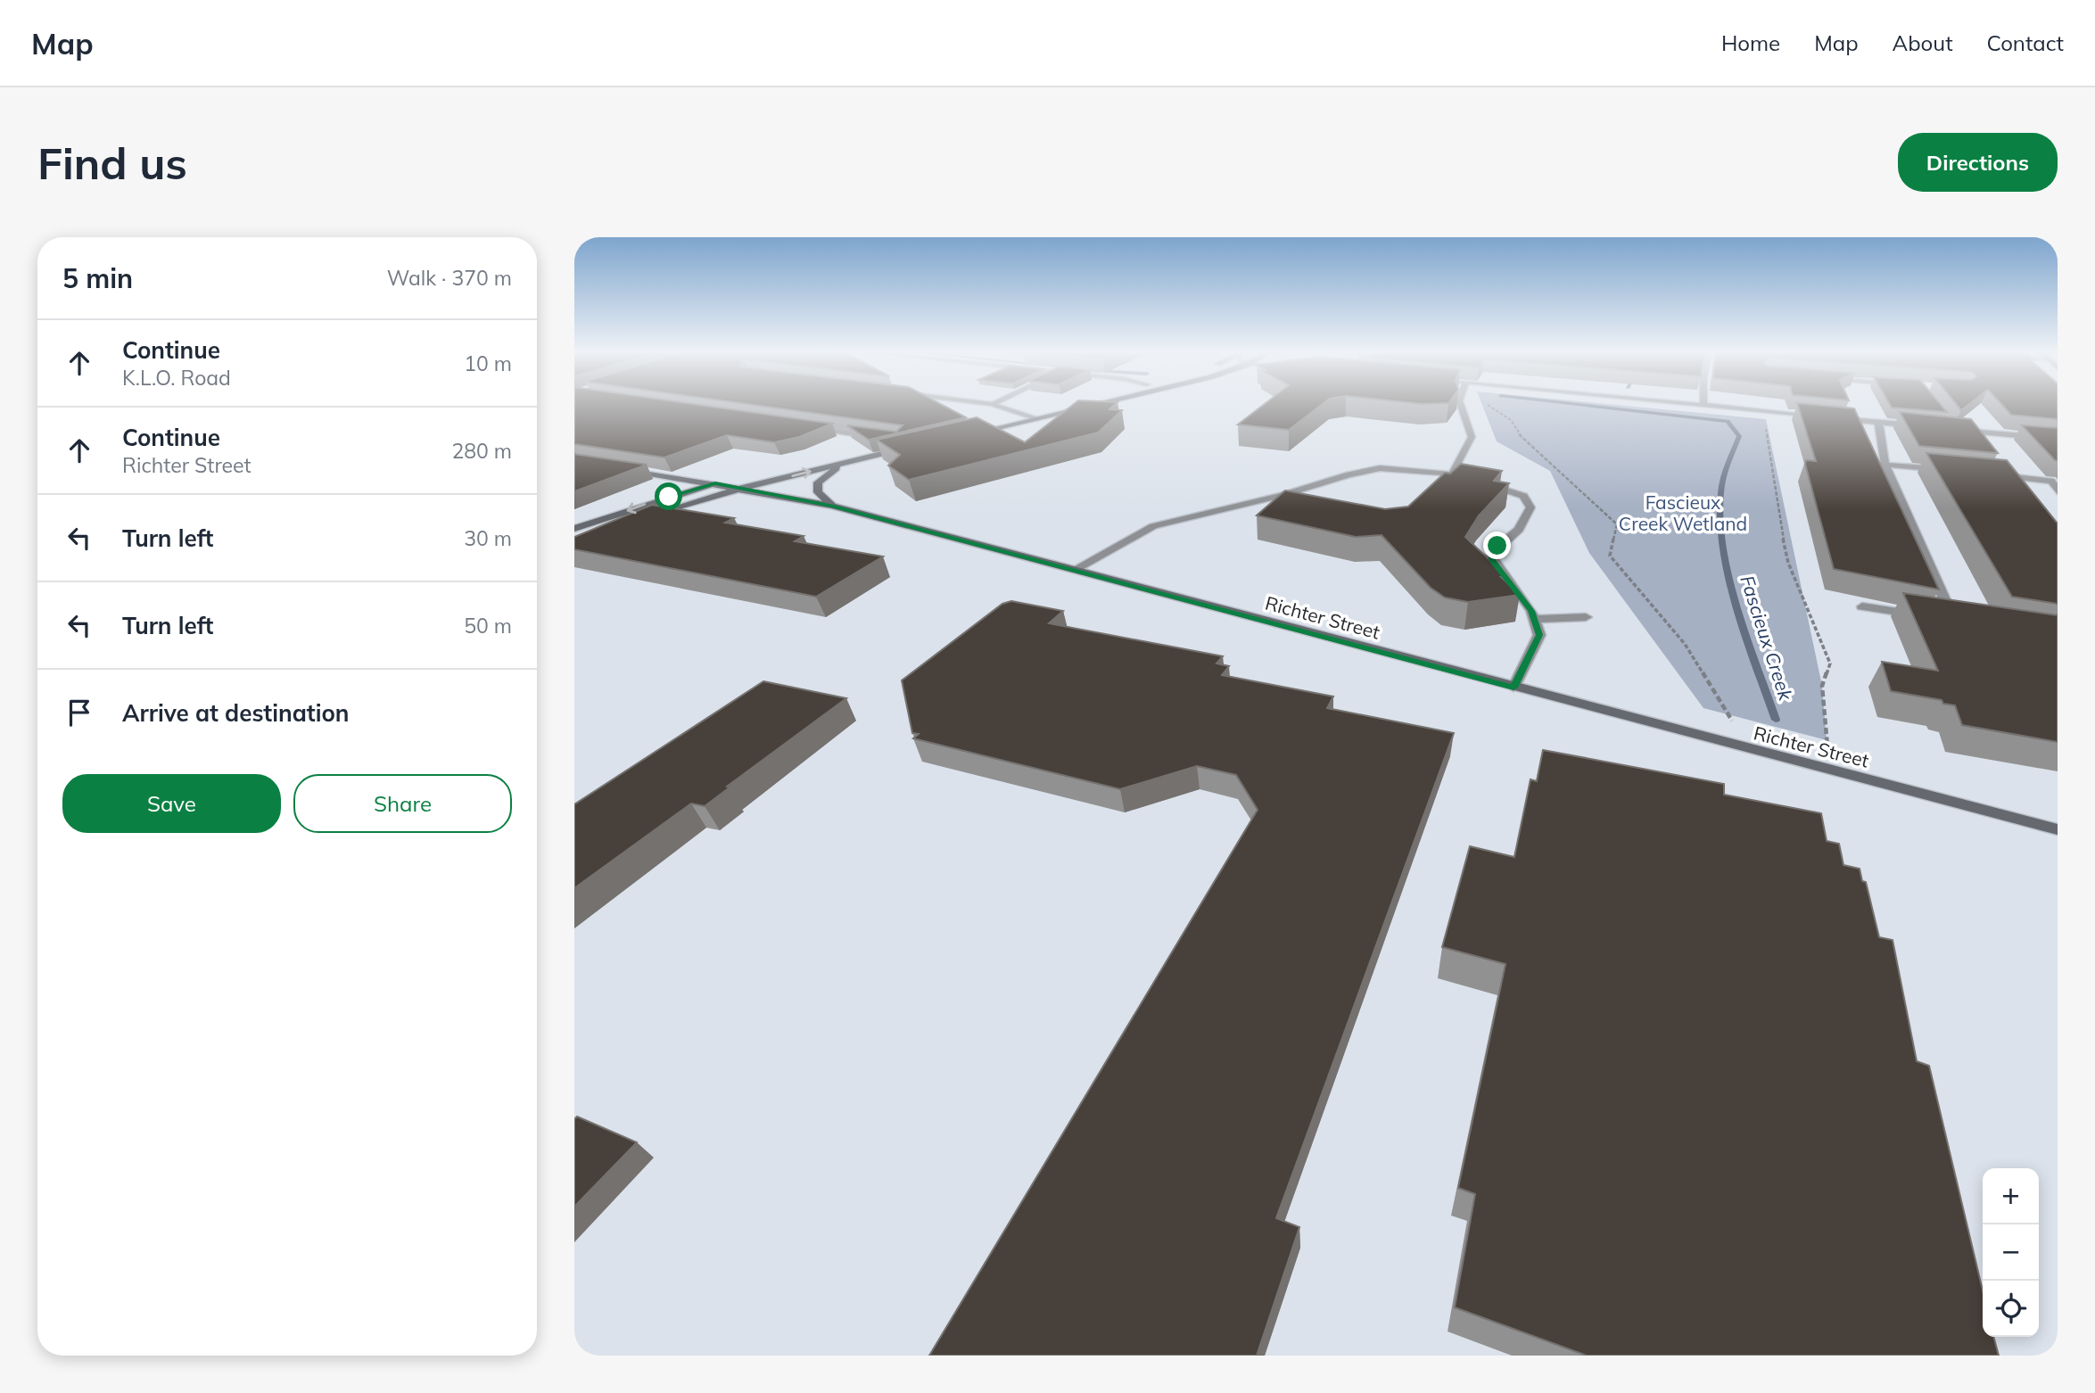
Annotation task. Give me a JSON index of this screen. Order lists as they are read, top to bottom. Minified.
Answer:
{"streets":{"main road":["Richter Street"]},"water":["Fascieux Creek"],"parks":["Fascieux Creek Wetland"],"page":{"header":"Map","nav":["Home","Map","About","Contact"],"buttons":["Directions",["Save","Share"]],"title":"Find us","heading":["5 min","Walk · 370 m"],"list":[["Continue","K.L.O. Road","10 m"],["Continue","Richter Street","280 m"],["Turn left","30 m"],["Turn left","50 m"],"Arrive at destination"],"map_buttons":["+","−"]}}
